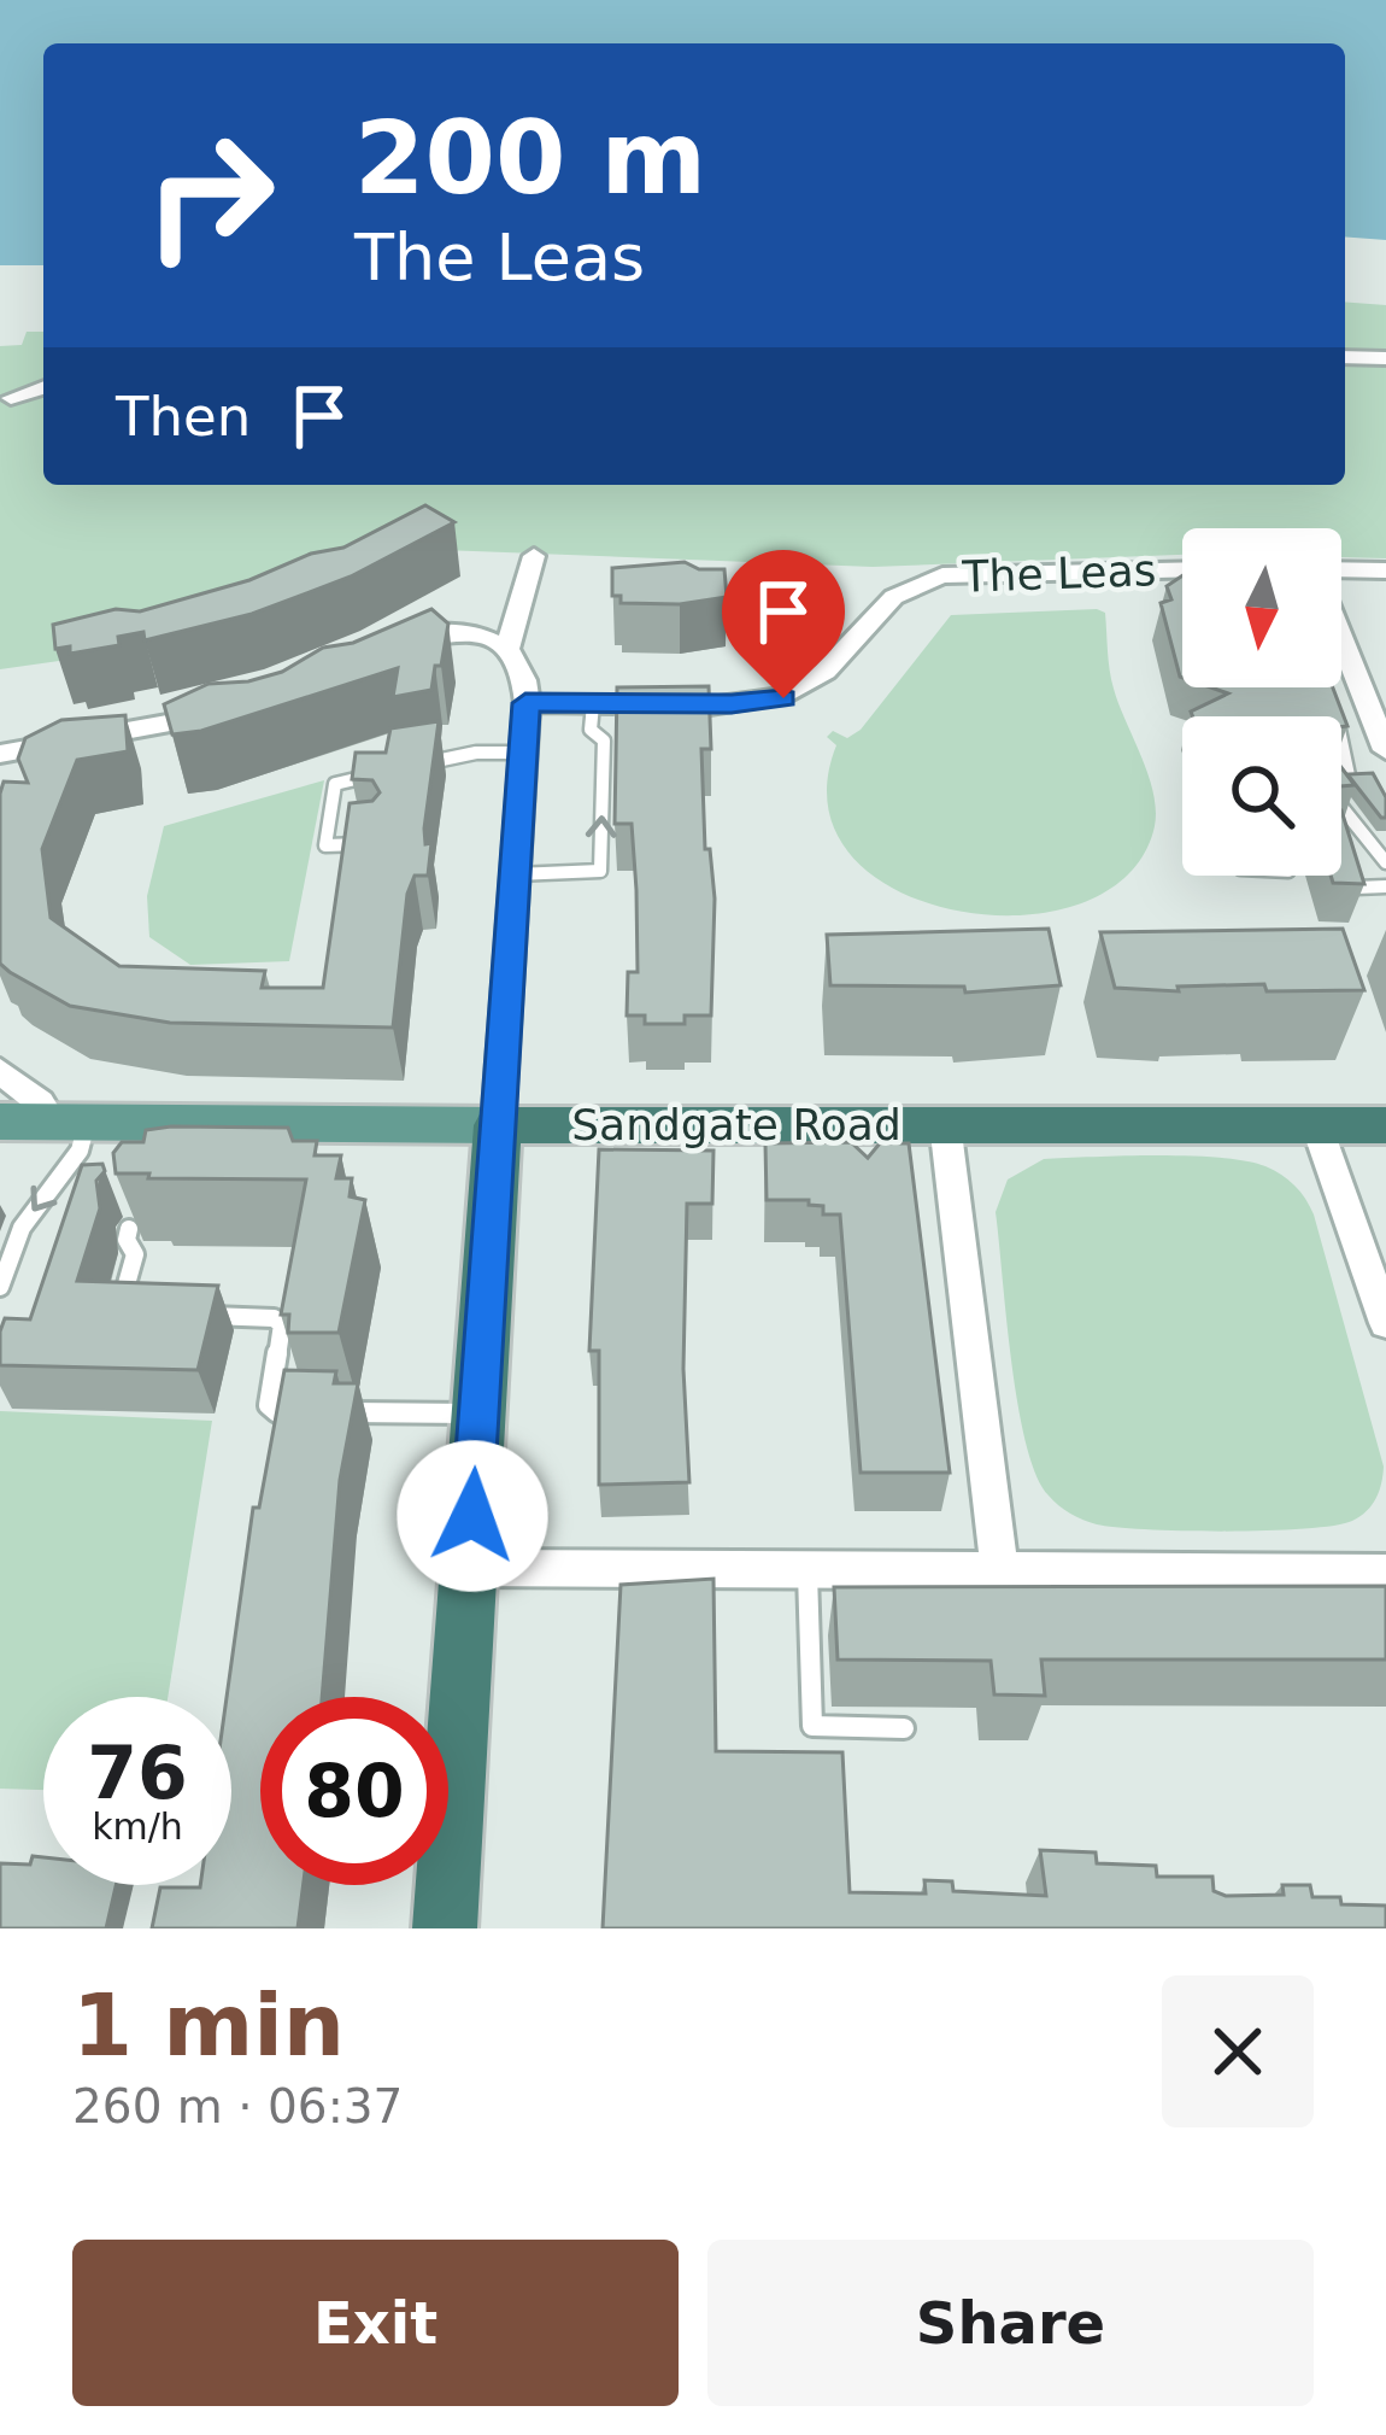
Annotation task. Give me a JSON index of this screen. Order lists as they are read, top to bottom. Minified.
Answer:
{"streets":{"highway":["Sandgate Road"],"street":["The Leas"]},"north":"bottom","page":{"turn":["200 m","The Leas"],"then":"Then","speed":"76 km/h","limit":"80","heading":["1 min","260 m · 06:37"],"buttons":["Exit","Share"]}}
